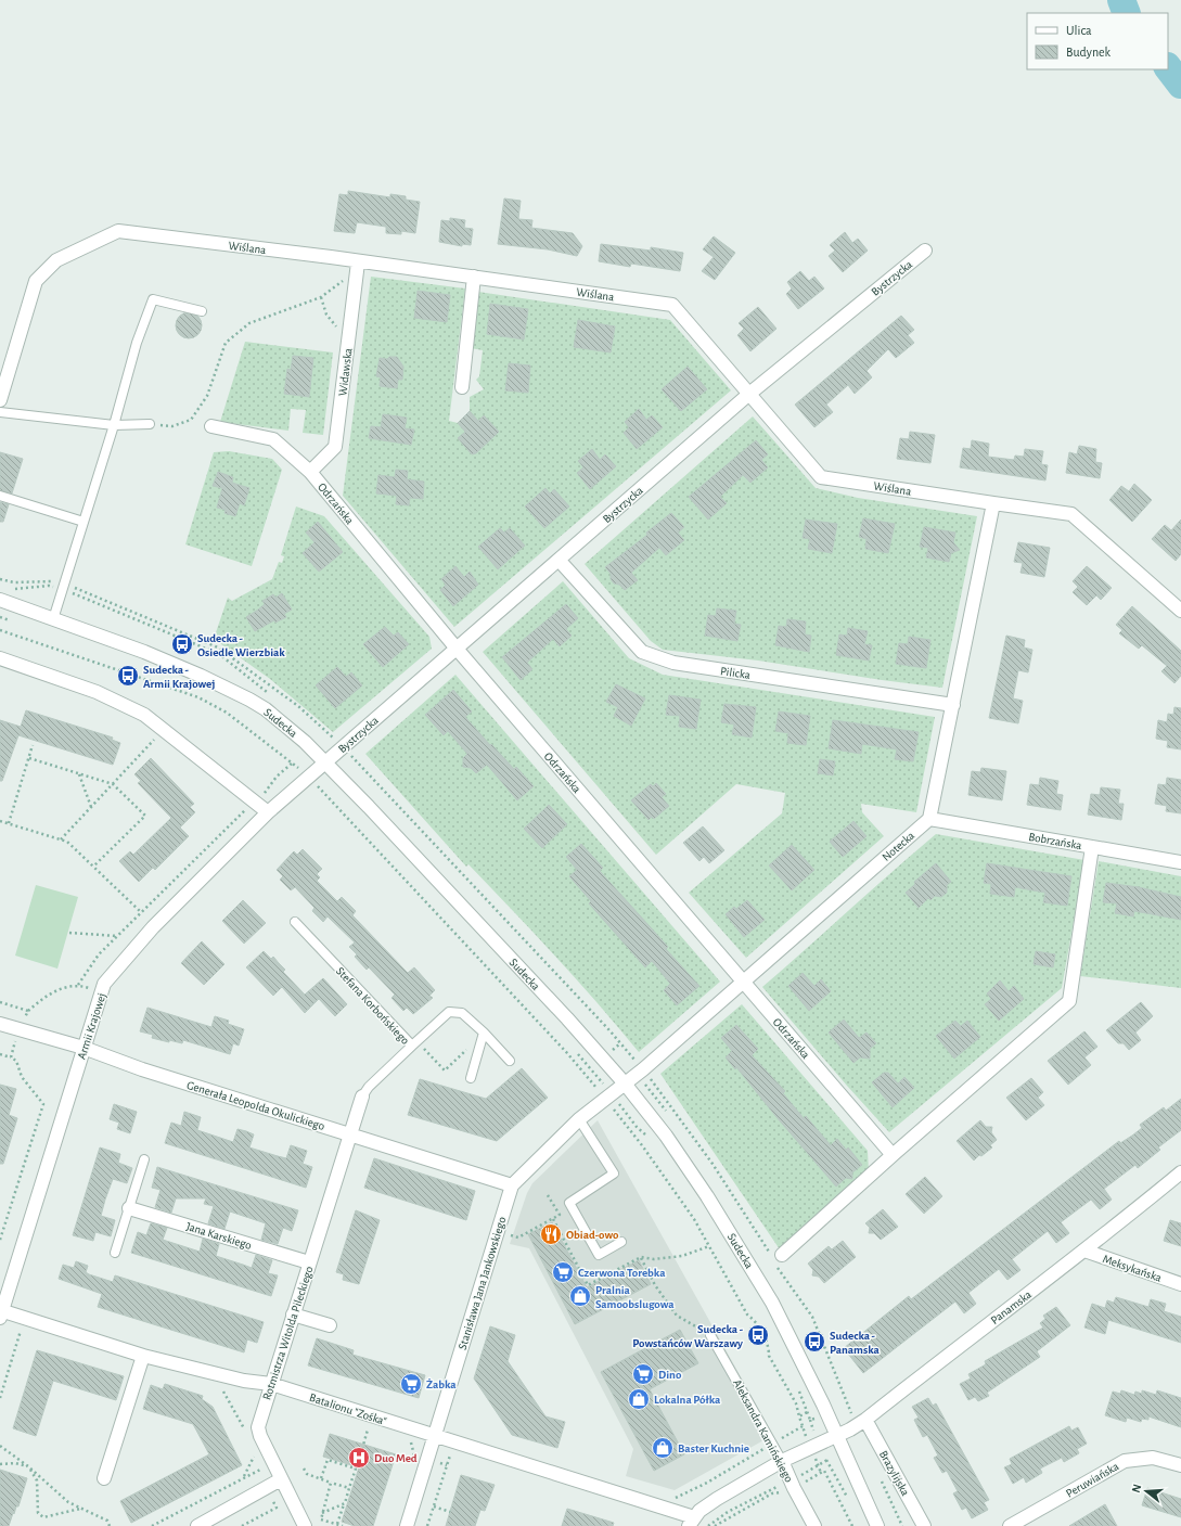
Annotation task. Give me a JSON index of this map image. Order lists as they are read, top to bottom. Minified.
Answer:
{"streets":{"street":["Wiślana","Bystrzycka","Widawska","Odrzańska","Pilicka","Sudecka","Bobrzańska","Notecka","Stefana Korbońskiego","Armii Krajowej","Generała Leopolda Okulickiego","Jana Karskiego","Meksykańska","Stanisława Jana Jankowskiego","Panamska","Rotmistrza Witolda Pileckiego","Batalionu \"Zośka\"","Aleksandra Kamińskiego","Brazylijska","Peruwiańska"]},"crossings":[["Wiślana","Bystrzycka"],["Wiślana","Widawska"],["Bystrzycka","Odrzańska"],["Bystrzycka","Pilicka"],["Bystrzycka","Sudecka"],["Bystrzycka","Armii Krajowej"],["Widawska","Odrzańska"],["Odrzańska","Notecka"],["Sudecka","Notecka"],["Sudecka","Armii Krajowej"],["Sudecka","Stanisława Jana Jankowskiego"],["Sudecka","Panamska"],["Bobrzańska","Notecka"],["Notecka","Stanisława Jana Jankowskiego"],["Stefana Korbońskiego","Generała Leopolda Okulickiego"],["Stefana Korbońskiego","Rotmistrza Witolda Pileckiego"],["Armii Krajowej","Generała Leopolda Okulickiego"],["Armii Krajowej","Batalionu \"Zośka\""],["Generała Leopolda Okulickiego","Stanisława Jana Jankowskiego"],["Generała Leopolda Okulickiego","Rotmistrza Witolda Pileckiego"],["Jana Karskiego","Rotmistrza Witolda Pileckiego"],["Meksykańska","Panamska"],["Stanisława Jana Jankowskiego","Batalionu \"Zośka\""],["Panamska","Batalionu \"Zośka\""],["Panamska","Aleksandra Kamińskiego"],["Panamska","Brazylijska"],["Rotmistrza Witolda Pileckiego","Batalionu \"Zośka\""]],"places":{"bus stop":["Sudecka - Osiedle Wierzbiak","Sudecka - Armii Krajowej","Sudecka - Powstańców Warszawy","Sudecka - Panamska"],"restaurant":["Obiad-owo"],"supermarket":["Czerwona Torebka","Dino","Żabka"],"shop":["Pralnia Samoobslugowa","Lokalna Półka","Baster Kuchnie"],"hospital":["Duo Med"]},"legend":["Ulica","Budynek"],"north":"left"}
